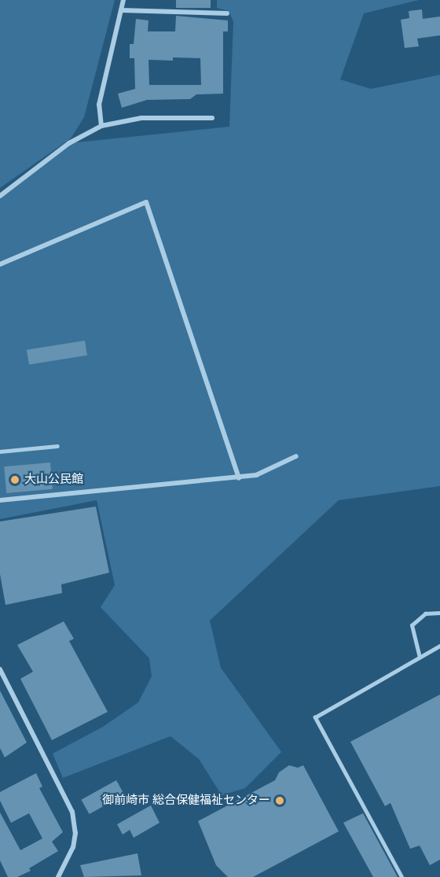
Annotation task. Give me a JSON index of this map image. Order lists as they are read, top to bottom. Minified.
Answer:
{"places":["大山公民館","御前崎市 総合保健福祉センター"]}
